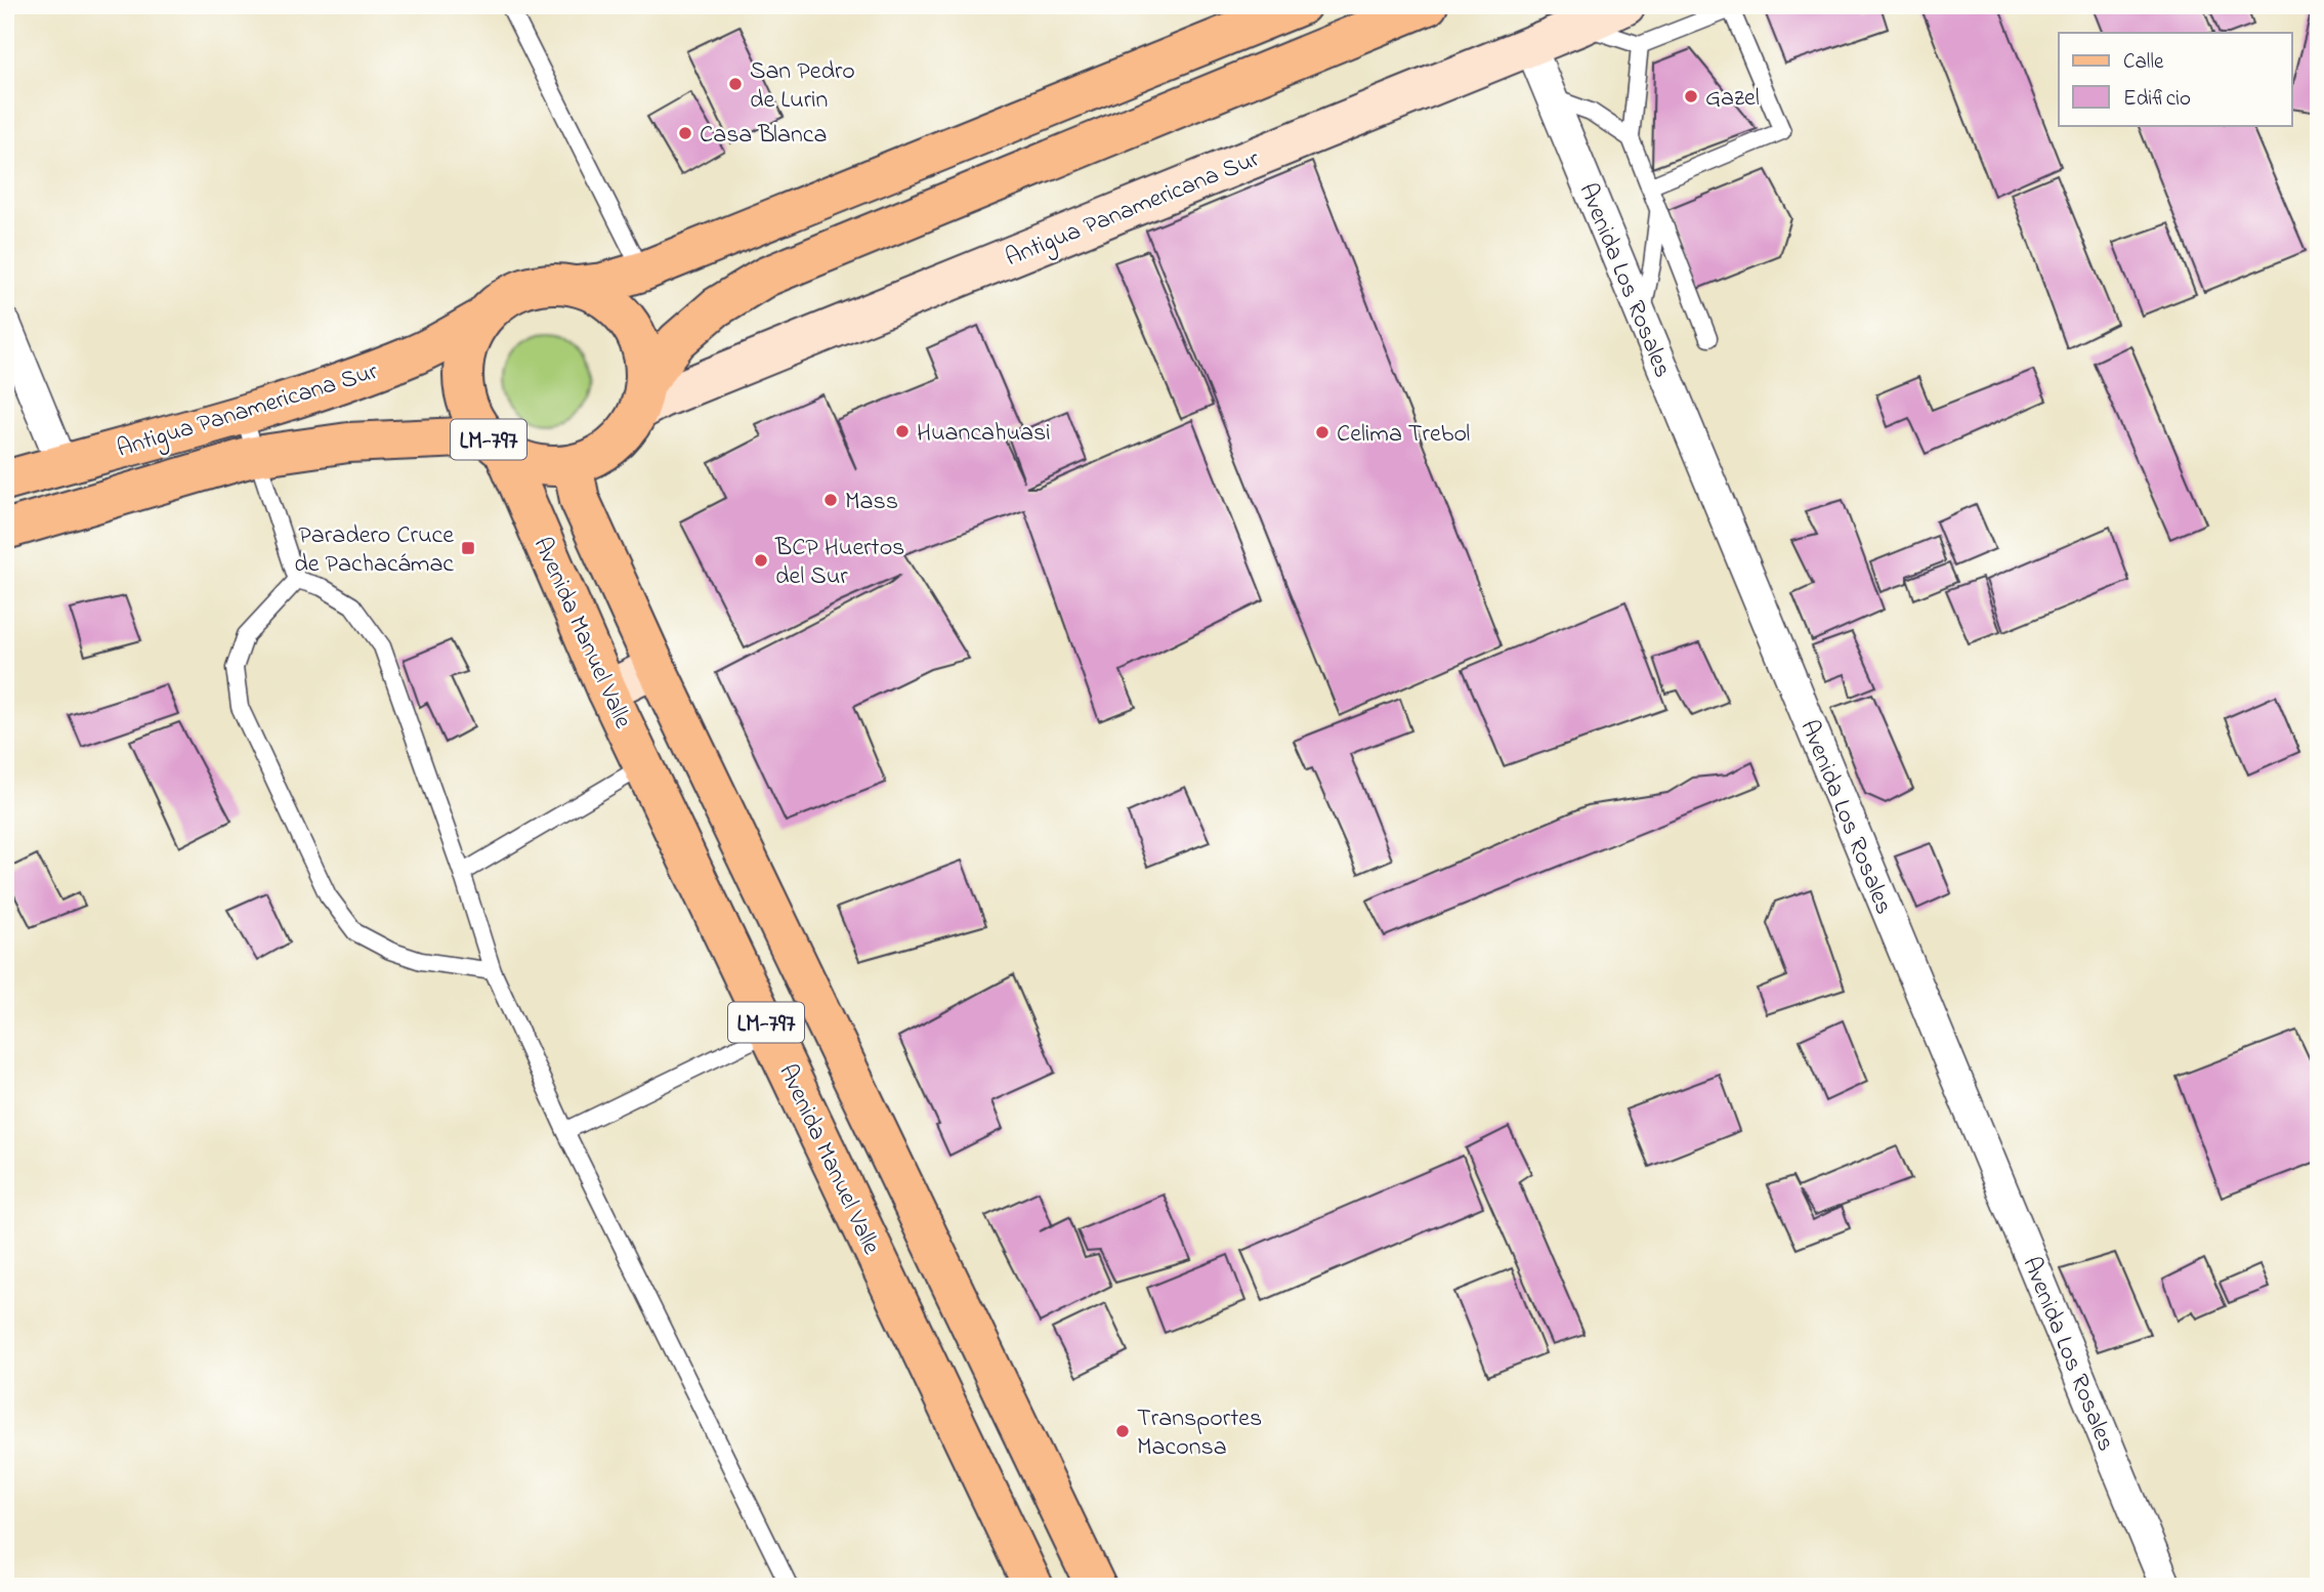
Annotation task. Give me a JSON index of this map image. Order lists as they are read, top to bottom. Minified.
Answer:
{"streets":{"main road":["Antigua Panamericana Sur","LM-797","Avenida Manuel Valle"],"street":["Avenida Los Rosales"]},"crossings":[["Antigua Panamericana Sur","Avenida Los Rosales"],["Antigua Panamericana Sur","LM-797"],["Antigua Panamericana Sur","Avenida Manuel Valle"],["LM-797","Avenida Manuel Valle"]],"places":{"other":["San Pedro de Lurin","Gazel","Casa Blanca","Huancahuasi","Celima Trebol","Mass","BCP Huertos del Sur","Transportes Maconsa"],"transit":["Paradero Cruce de Pachacámac"]},"legend":["Calle","Edificio"]}
